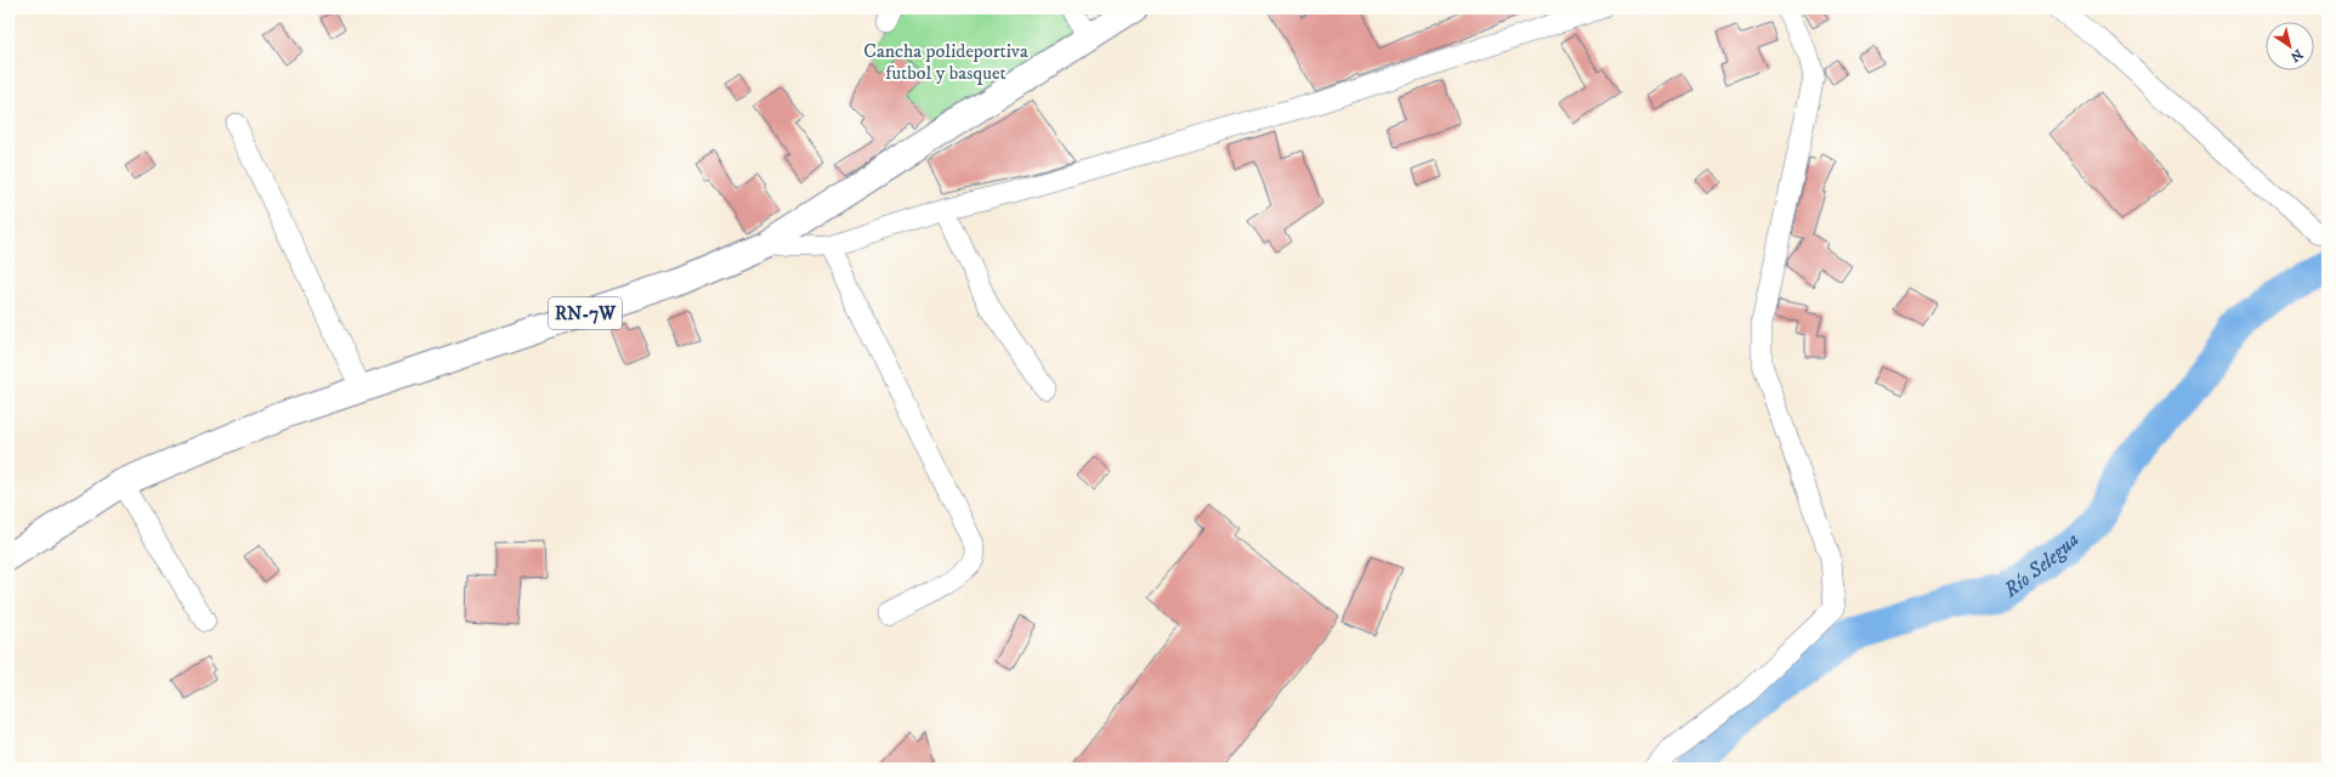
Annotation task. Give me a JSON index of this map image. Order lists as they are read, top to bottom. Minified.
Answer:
{"streets":{"main road":["RN-7W"]},"water":["Río Selegua"],"parks":["Cancha polideportiva futbol y basquet"],"north":"bottom right"}
